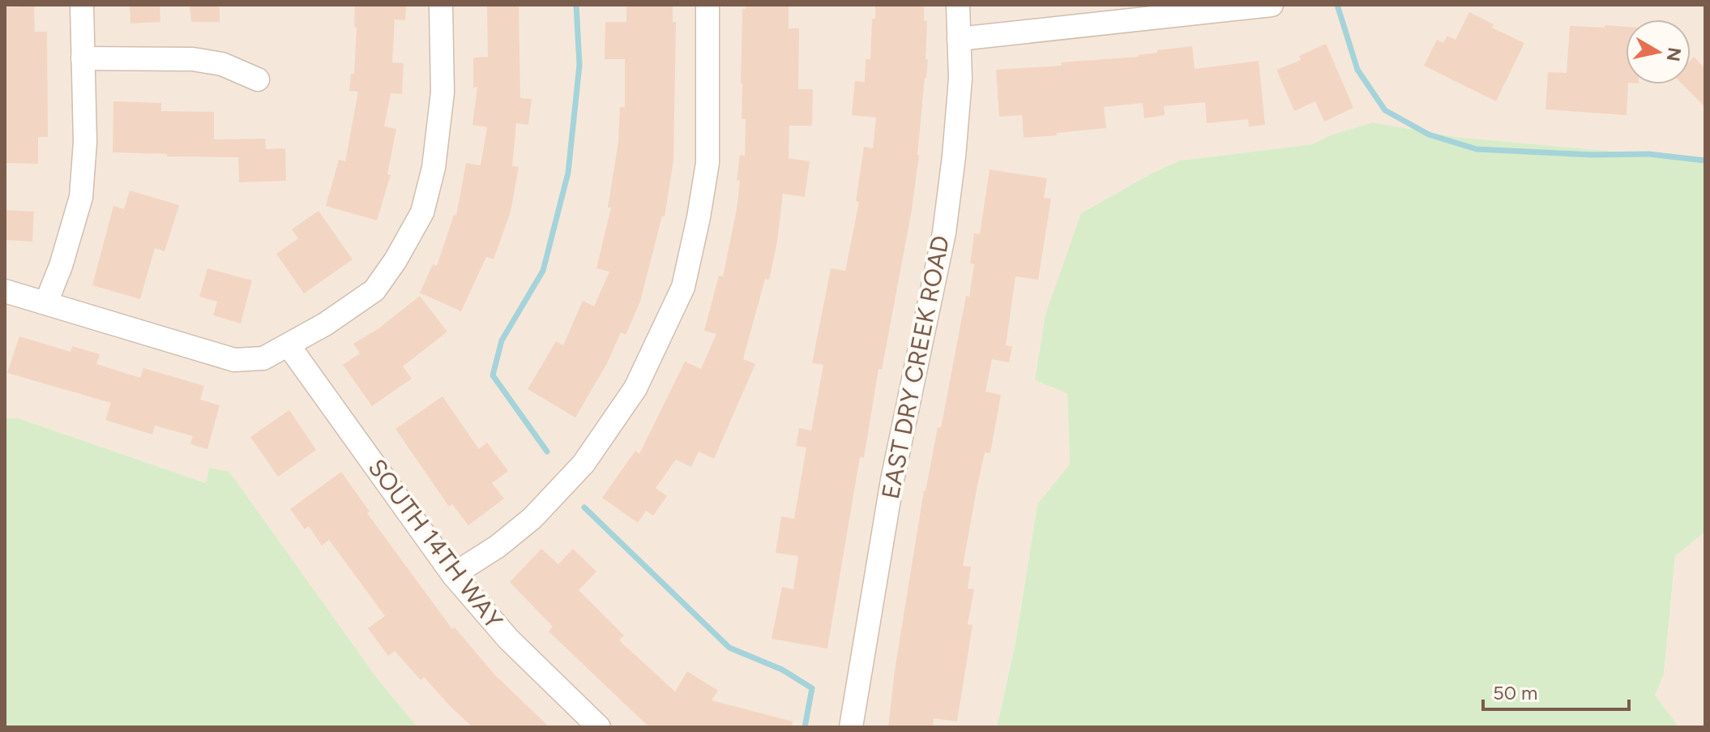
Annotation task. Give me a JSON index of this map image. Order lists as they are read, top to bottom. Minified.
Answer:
{"streets":{"street":["EAST DRY CREEK ROAD","SOUTH 14TH WAY"]},"scale_bar":"50 m","north":"right"}
